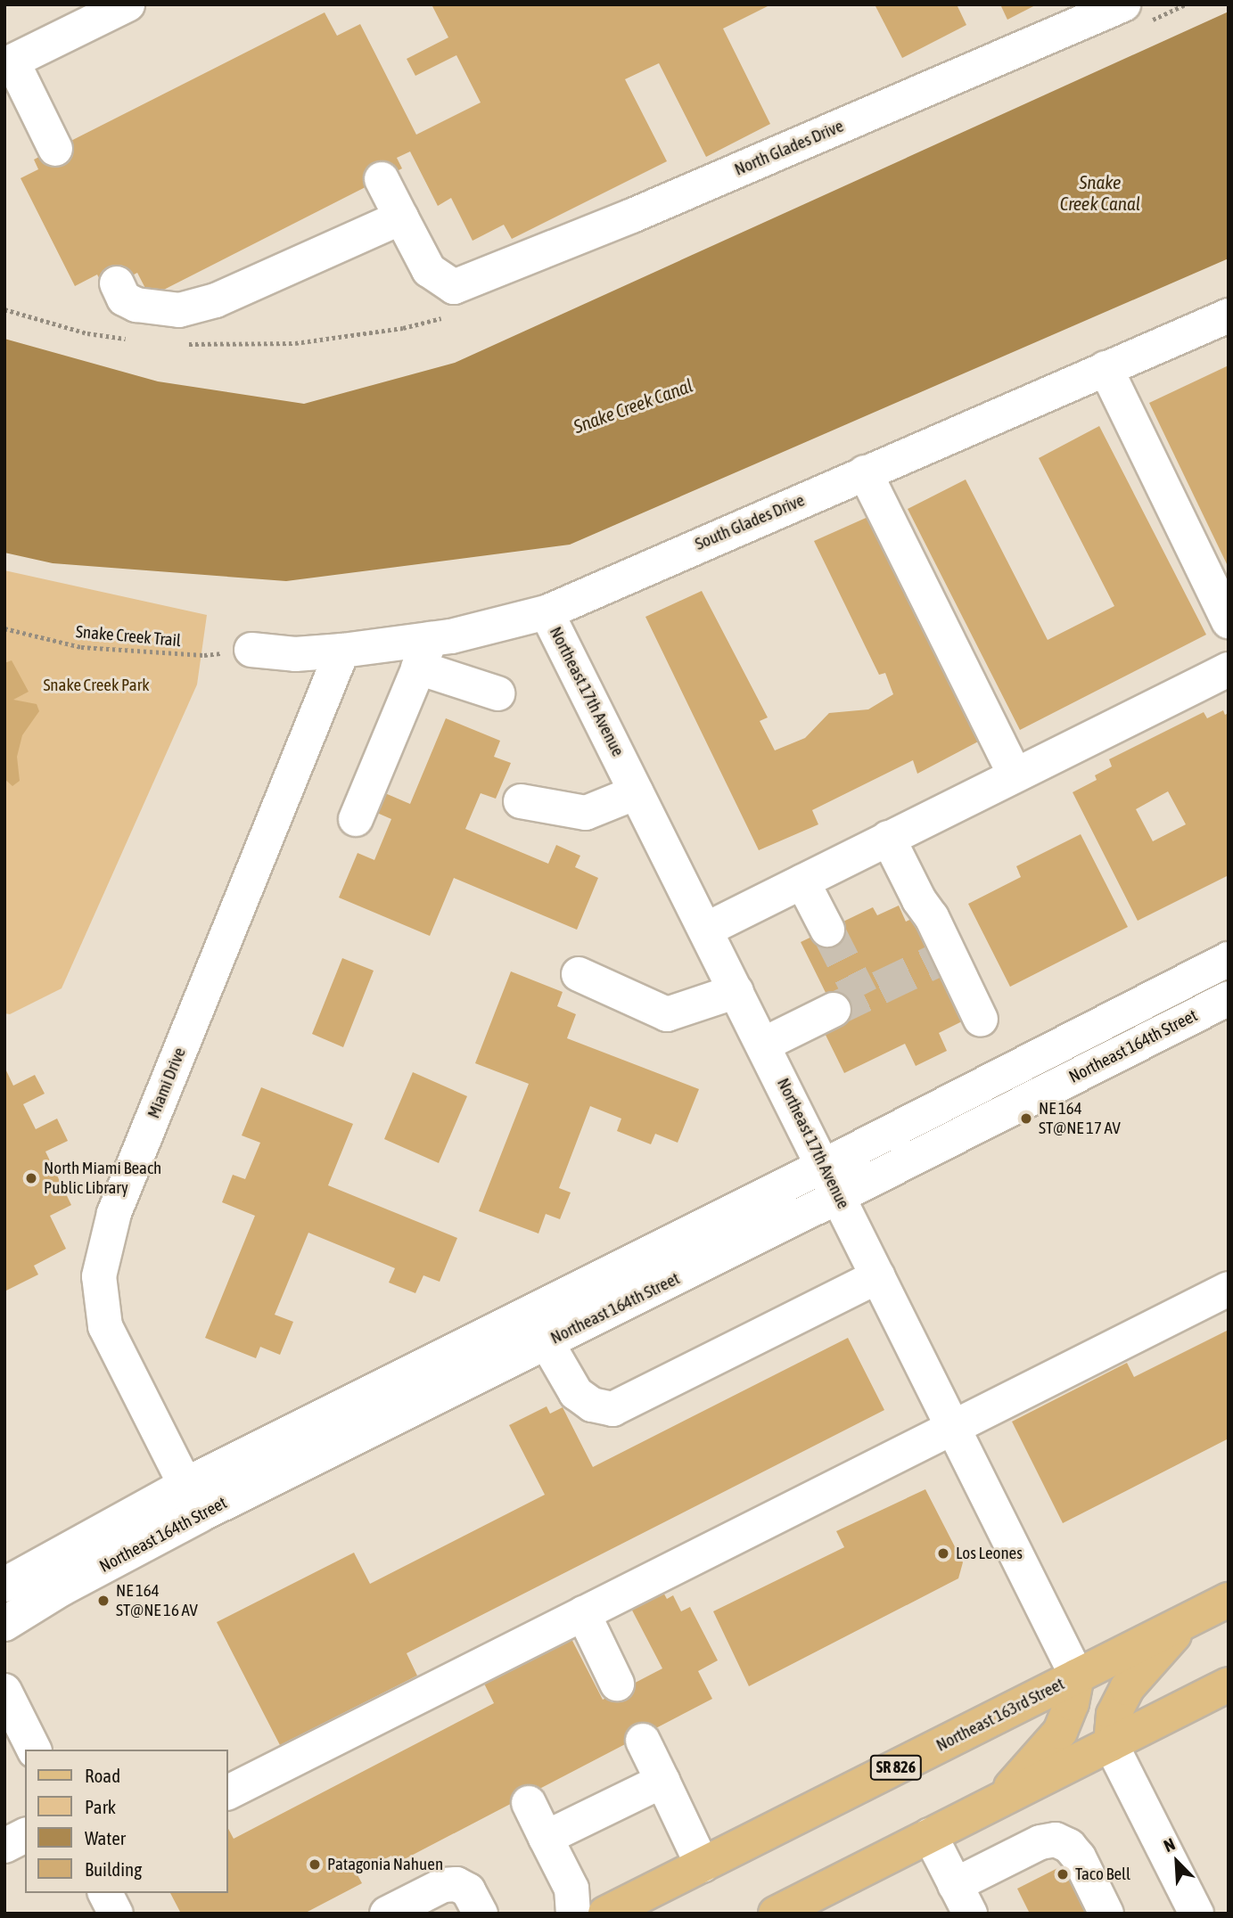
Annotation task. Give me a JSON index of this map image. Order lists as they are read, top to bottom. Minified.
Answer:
{"streets":{"main road":["Northeast 163rd Street","SR 826"],"street":["North Glades Drive","South Glades Drive","Northeast 17th Avenue","Northeast 164th Street","Miami Drive"],"path":["Snake Creek Trail"]},"crossings":[["South Glades Drive","Snake Creek Trail"],["South Glades Drive","Northeast 17th Avenue"],["South Glades Drive","Miami Drive"],["Northeast 17th Avenue","Northeast 164th Street"],["Northeast 17th Avenue","Northeast 163rd Street"],["Northeast 164th Street","Miami Drive"]],"water":["Snake Creek Canal"],"parks":["Snake Creek Park"],"places":["NE 164 ST@NE 17 AV","North Miami Beach Public Library","Los Leones","NE 164 ST@NE 16 AV","Patagonia Nahuen","Taco Bell"],"legend":["Road","Park","Water","Building"],"north":"top left"}
